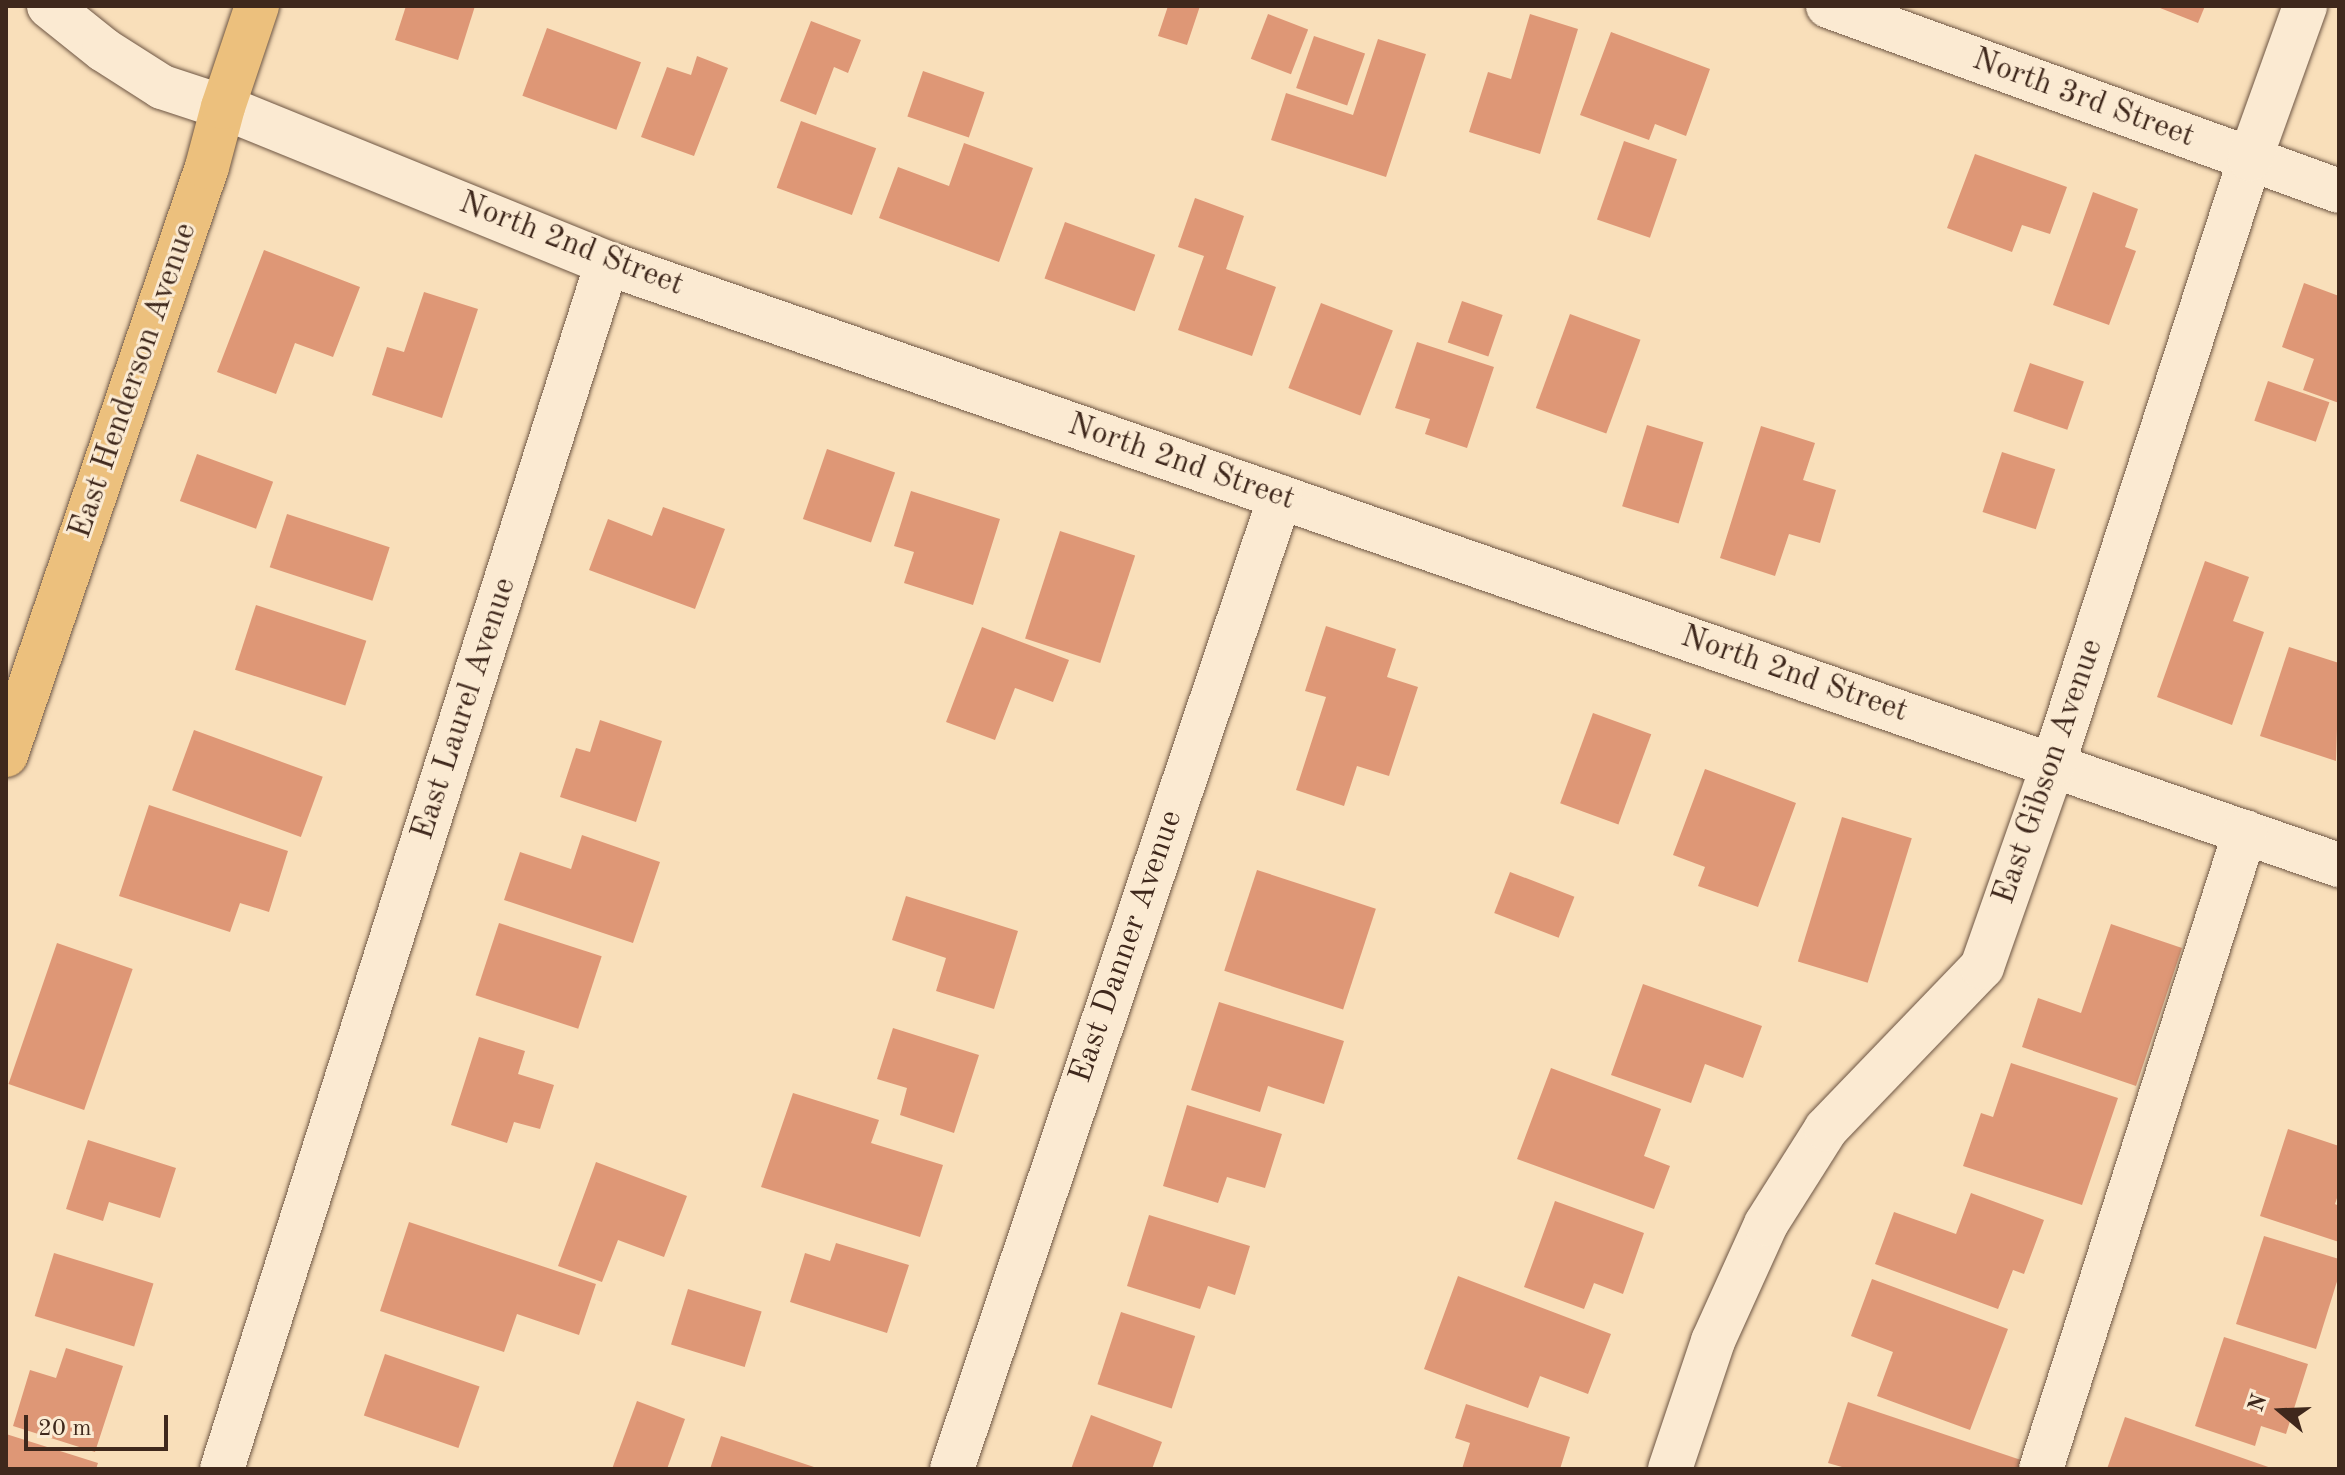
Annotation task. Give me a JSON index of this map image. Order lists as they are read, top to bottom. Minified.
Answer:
{"streets":{"main road":["East Henderson Avenue"],"street":["North 3rd Street","North 2nd Street","East Laurel Avenue","East Gibson Avenue","East Danner Avenue"]},"crossings":[["North 3rd Street","East Gibson Avenue"],["North 2nd Street","East Henderson Avenue"],["North 2nd Street","East Laurel Avenue"],["North 2nd Street","East Gibson Avenue"],["North 2nd Street","East Danner Avenue"]],"scale_bar":"20 m","north":"left"}
